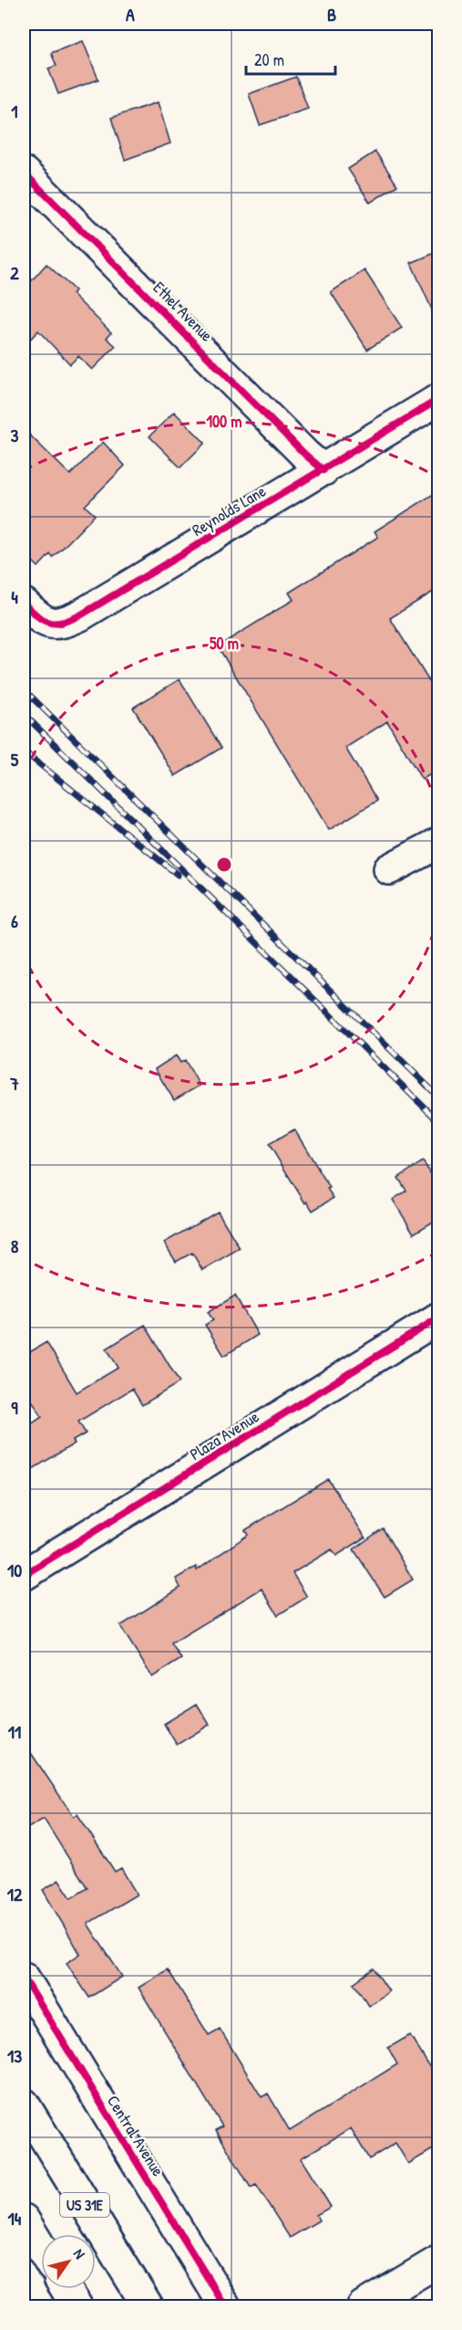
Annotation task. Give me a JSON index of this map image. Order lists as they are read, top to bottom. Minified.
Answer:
{"streets":{"street":["Ethel Avenue","Reynolds Lane","Plaza Avenue","Central Avenue","US 31E"]},"crossings":[["Ethel Avenue","Reynolds Lane"]],"scale_bar":"20 m","north":"top right","grid":{"columns":["A","B"],"rows":["1","2","3","4","5","6","7","8","9","10","11","12","13","14"]},"rings":["100 m","50 m"]}
